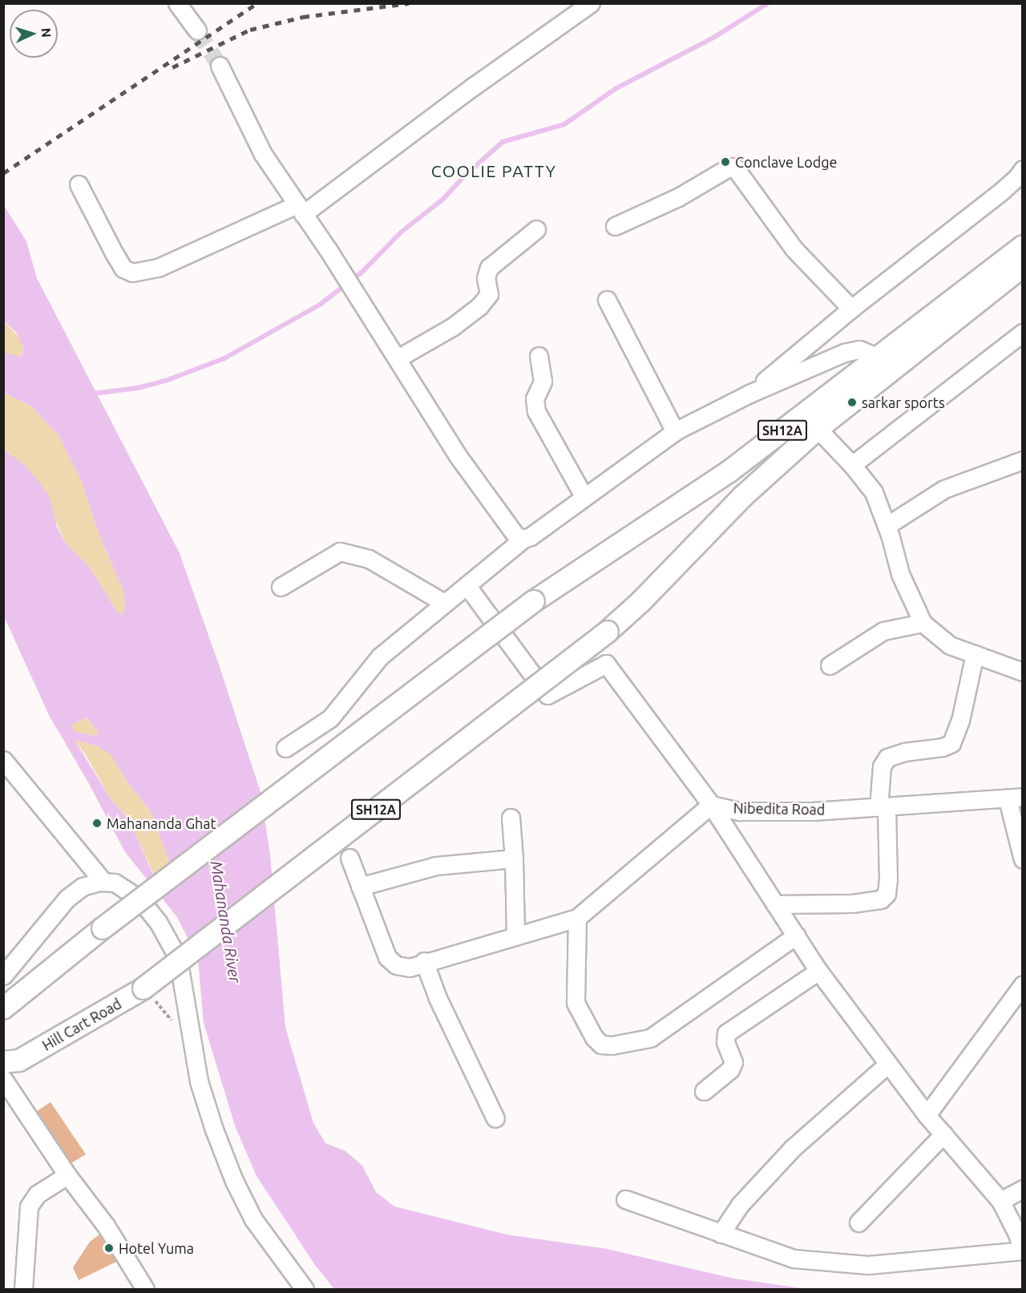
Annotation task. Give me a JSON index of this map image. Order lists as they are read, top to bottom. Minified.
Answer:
{"streets":{"main road":["SH12A","Hill Cart Road"],"street":["Nibedita Road"]},"crossings":[["SH12A","Hill Cart Road"]],"districts":["COOLIE PATTY"],"water":["Mahananda River"],"places":["Conclave Lodge","sarkar sports","Mahananda Ghat","Hotel Yuma"],"north":"right"}
